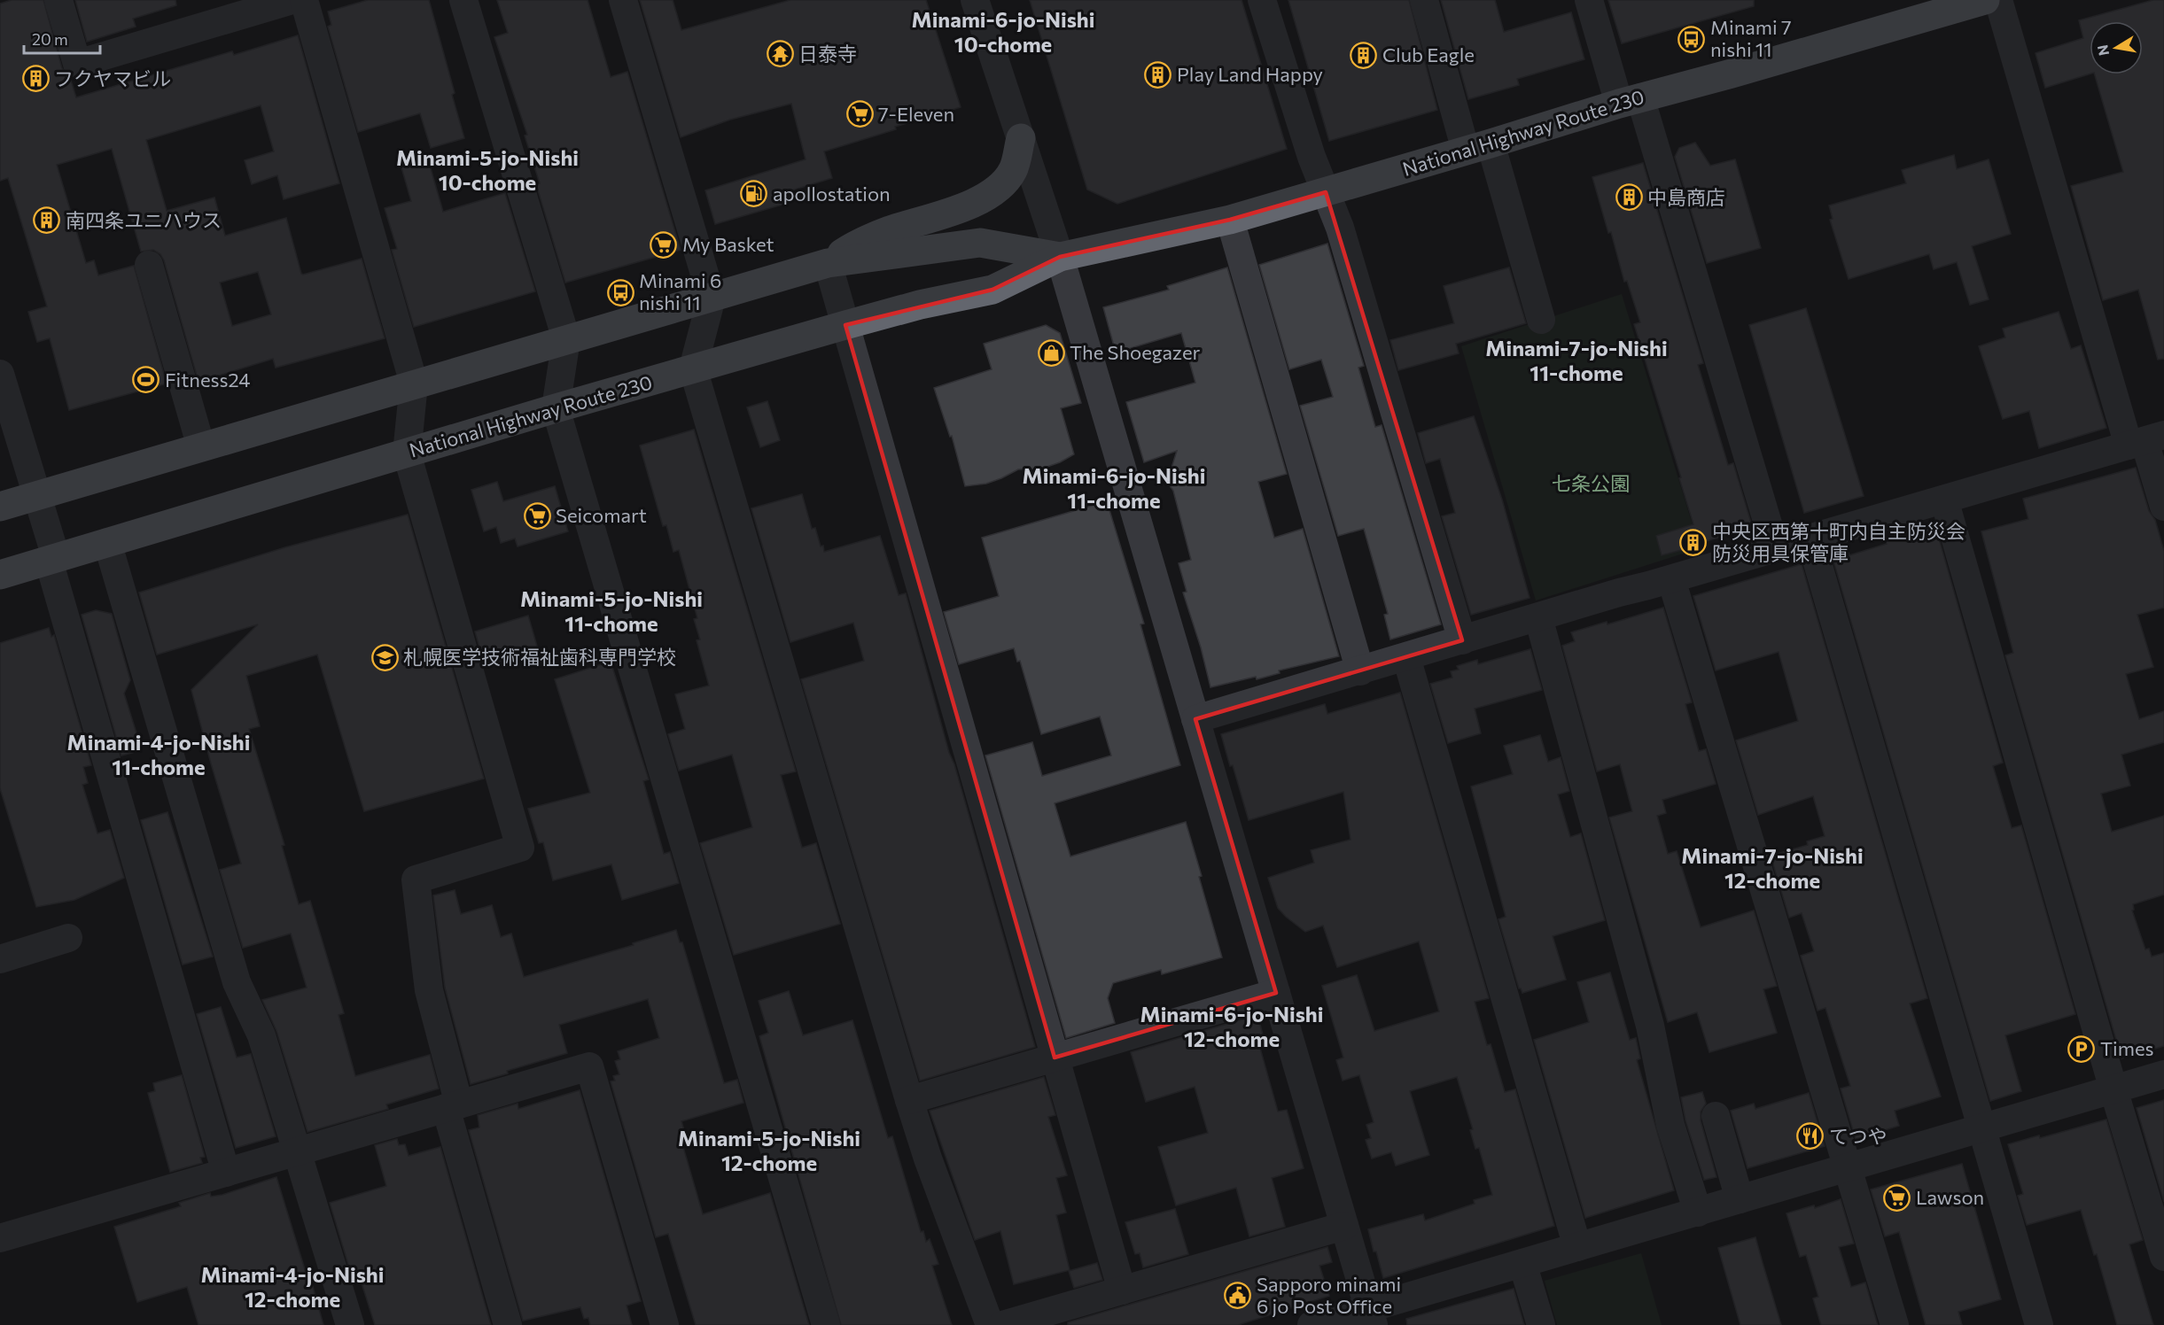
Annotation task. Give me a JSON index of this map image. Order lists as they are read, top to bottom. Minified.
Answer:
{"streets":{"highway":["National Highway Route 230"]},"districts":["Minami-6-jo-Nishi 10-chome","Minami-5-jo-Nishi 10-chome","Minami-7-jo-Nishi 11-chome","Minami-6-jo-Nishi 11-chome","Minami-5-jo-Nishi 11-chome","Minami-4-jo-Nishi 11-chome","Minami-7-jo-Nishi 12-chome","Minami-6-jo-Nishi 12-chome","Minami-5-jo-Nishi 12-chome","Minami-4-jo-Nishi 12-chome"],"parks":["七条公園"],"places":{"bus stop":["Minami 7 nishi 11","Minami 6 nishi 11"],"temple":["日泰寺"],"building":["Club Eagle","Play Land Happy","フクヤマビル","中島商店","南四条ユニハウス","中央区西第十町内自主防災会 防災用具保管庫"],"supermarket":["7-Eleven","My Basket","Seicomart","Lawson"],"fuel station":["apollostation"],"shop":["The Shoegazer"],"sports":["Fitness24"],"school or university":["札幌医学技術福祉歯科専門学校"],"parking":["Times"],"restaurant":["てつや"],"public building":["Sapporo minami 6 jo Post Office"]},"scale_bar":"20 m","north":"left"}
